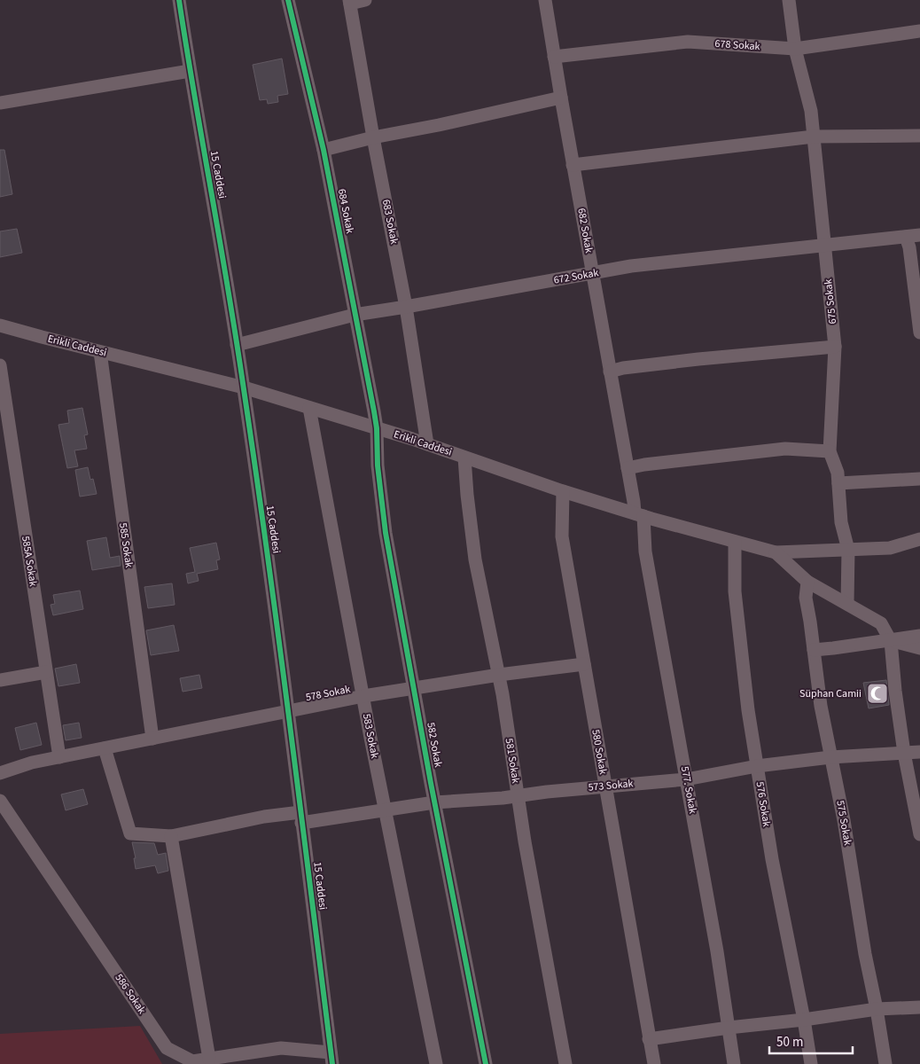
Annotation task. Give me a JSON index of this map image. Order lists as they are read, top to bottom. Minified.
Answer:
{"streets":{"street":["678 Sokak","15 Caddesi","684 Sokak","683 Sokak","682 Sokak","672 Sokak","675 Sokak","Erikli Caddesi","585 Sokak","585A Sokak","578 Sokak","583 Sokak","582 Sokak","580 Sokak","581 Sokak","573 Sokak","577. Sokak","576 Sokak","575 Sokak","586 Sokak"]},"crossings":[["678 Sokak","682 Sokak"],["678 Sokak","675 Sokak"],["15 Caddesi","672 Sokak"],["15 Caddesi","Erikli Caddesi"],["15 Caddesi","578 Sokak"],["15 Caddesi","573 Sokak"],["15 Caddesi","586 Sokak"],["684 Sokak","672 Sokak"],["684 Sokak","Erikli Caddesi"],["684 Sokak","582 Sokak"],["683 Sokak","672 Sokak"],["683 Sokak","Erikli Caddesi"],["682 Sokak","672 Sokak"],["682 Sokak","Erikli Caddesi"],["682 Sokak","577. Sokak"],["672 Sokak","675 Sokak"],["Erikli Caddesi","585 Sokak"],["Erikli Caddesi","583 Sokak"],["Erikli Caddesi","582 Sokak"],["Erikli Caddesi","580 Sokak"],["Erikli Caddesi","581 Sokak"],["Erikli Caddesi","577. Sokak"],["Erikli Caddesi","576 Sokak"],["585 Sokak","578 Sokak"],["585A Sokak","578 Sokak"],["578 Sokak","583 Sokak"],["578 Sokak","582 Sokak"],["578 Sokak","580 Sokak"],["578 Sokak","581 Sokak"],["578 Sokak","573 Sokak"],["583 Sokak","573 Sokak"],["582 Sokak","573 Sokak"],["580 Sokak","573 Sokak"],["581 Sokak","573 Sokak"],["573 Sokak","577. Sokak"],["573 Sokak","576 Sokak"],["573 Sokak","575 Sokak"]],"places":{"mosque":["Süphan Camii"]},"scale_bar":"50 m"}
